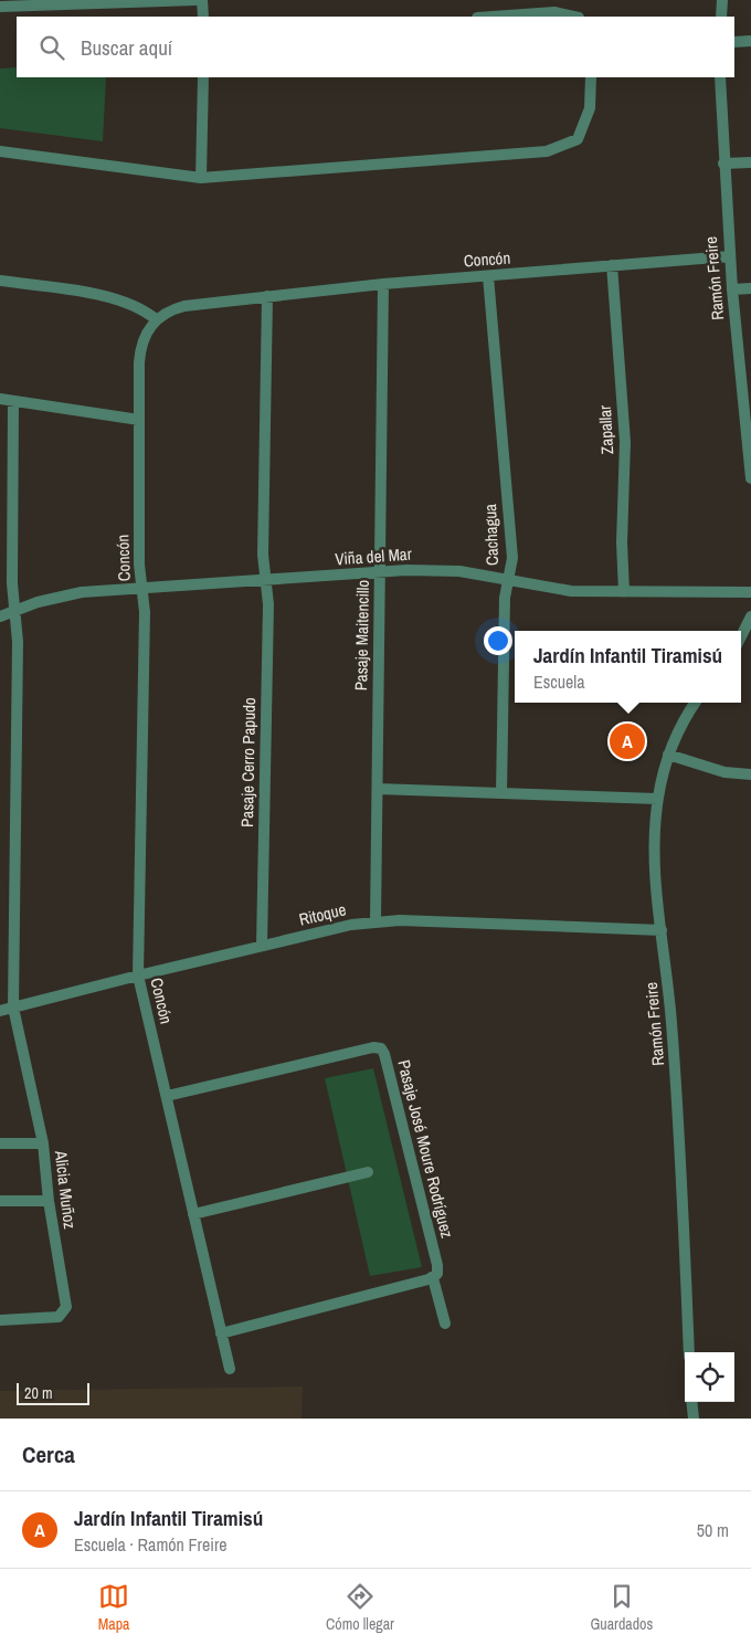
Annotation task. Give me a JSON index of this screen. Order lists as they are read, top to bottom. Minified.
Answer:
{"streets":{"street":["Concón","Ramón Freire","Zapallar","Cachagua","Viña del Mar","Pasaje Maitencillo","Pasaje Cerro Papudo","Ritoque","Pasaje José Moure Rodríguez","Alicia Muñoz"]},"crossings":[["Concón","Ramón Freire"],["Concón","Zapallar"],["Concón","Cachagua"],["Concón","Viña del Mar"],["Concón","Pasaje Maitencillo"],["Concón","Pasaje Cerro Papudo"],["Concón","Ritoque"],["Concón","Pasaje José Moure Rodríguez"],["Ramón Freire","Ritoque"],["Zapallar","Viña del Mar"],["Cachagua","Viña del Mar"],["Viña del Mar","Pasaje Maitencillo"],["Viña del Mar","Pasaje Cerro Papudo"],["Viña del Mar","Alicia Muñoz"],["Pasaje Maitencillo","Ritoque"],["Pasaje Cerro Papudo","Ritoque"],["Ritoque","Alicia Muñoz"]],"scale_bar":"20 m","page":{"search":"Buscar aquí","popup":["Jardín Infantil Tiramisú","Escuela"],"pins":"A","scale":"20 m","heading":"Cerca","list":[{"mark":"A","name":"Jardín Infantil Tiramisú","note":"Escuela · Ramón Freire","value":"50 m"}],"nav":["Mapa","Cómo llegar","Guardados"]}}
